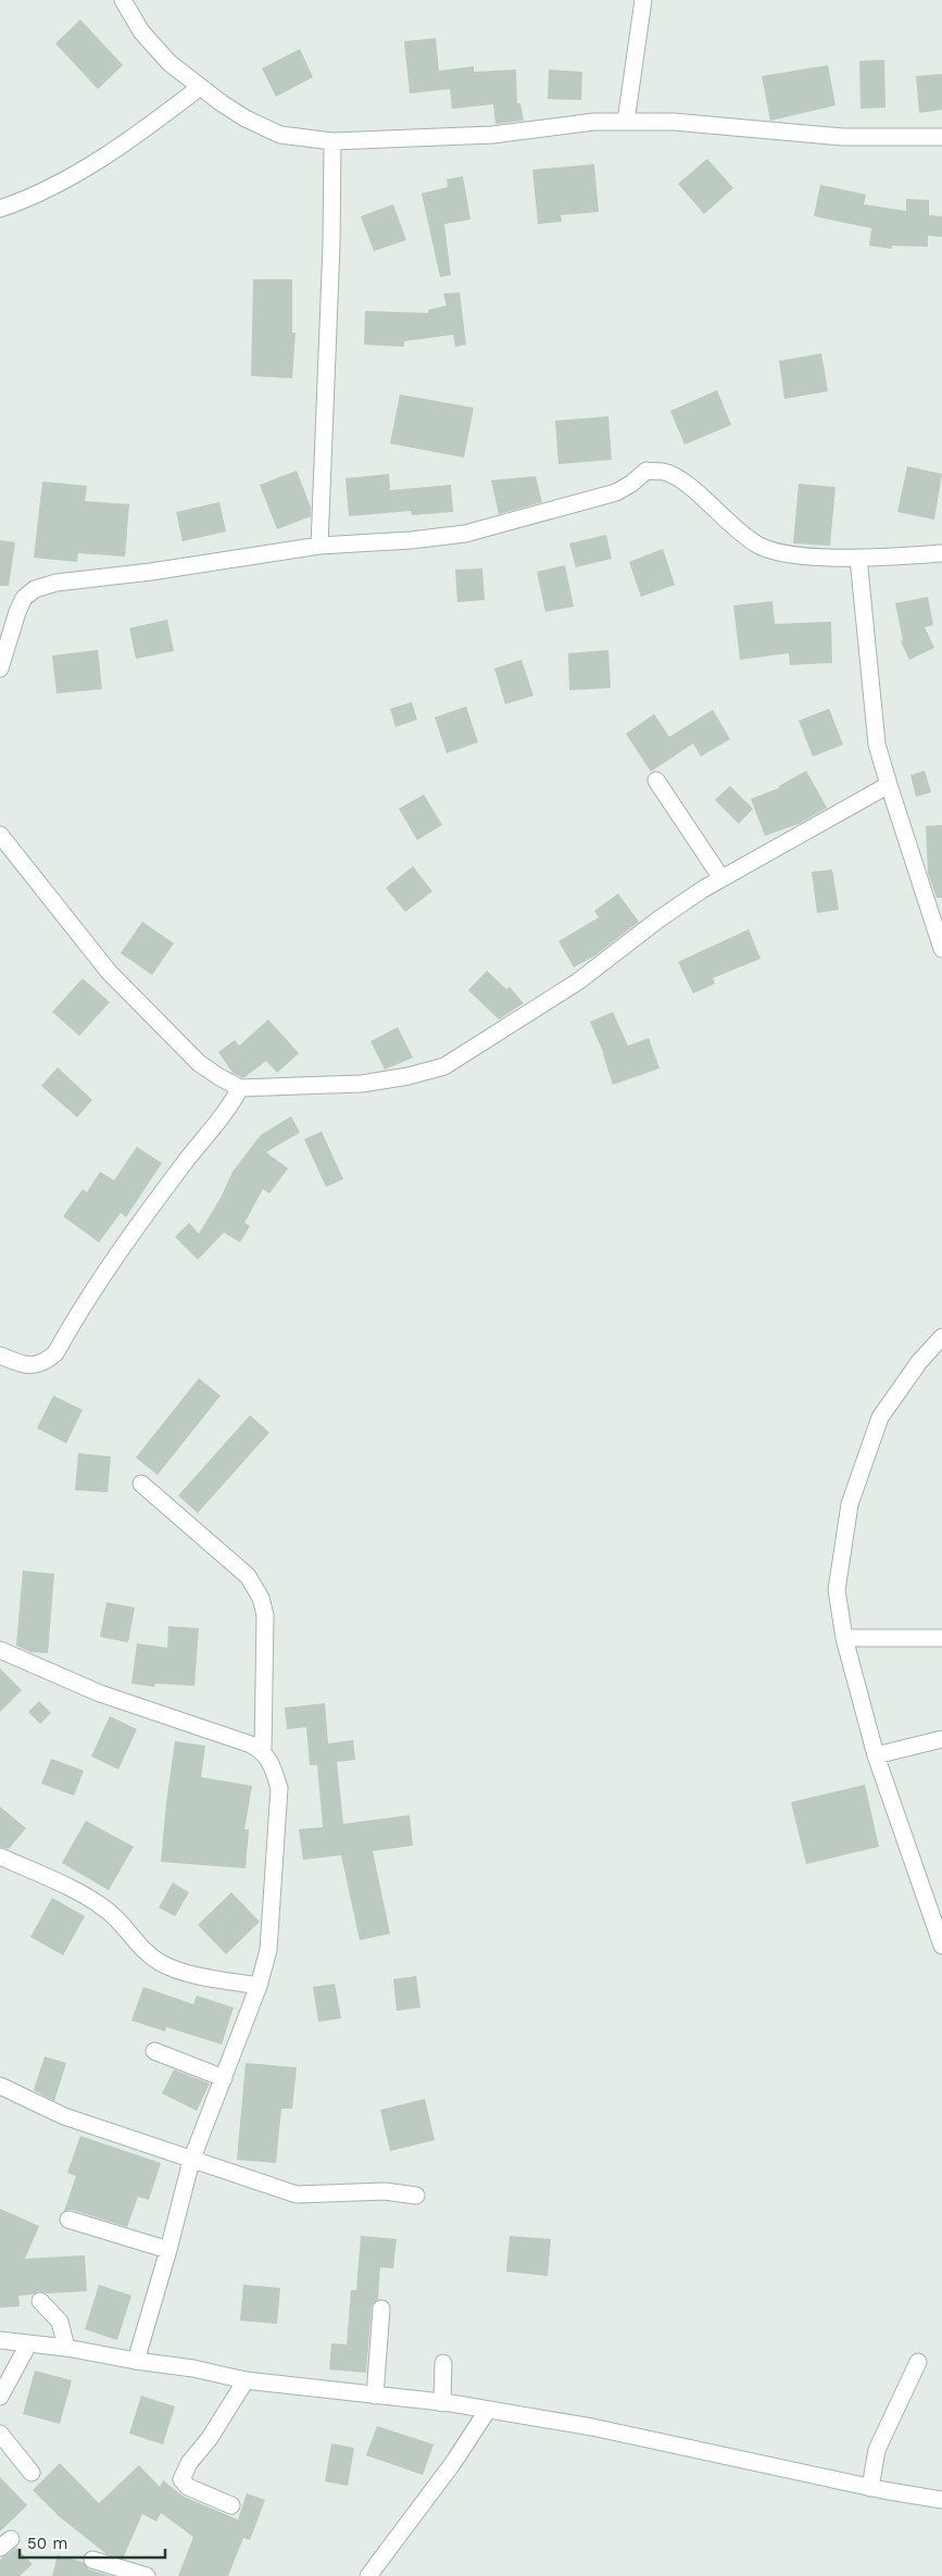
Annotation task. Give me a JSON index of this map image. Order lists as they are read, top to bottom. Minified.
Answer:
{"scale_bar":"50 m"}
